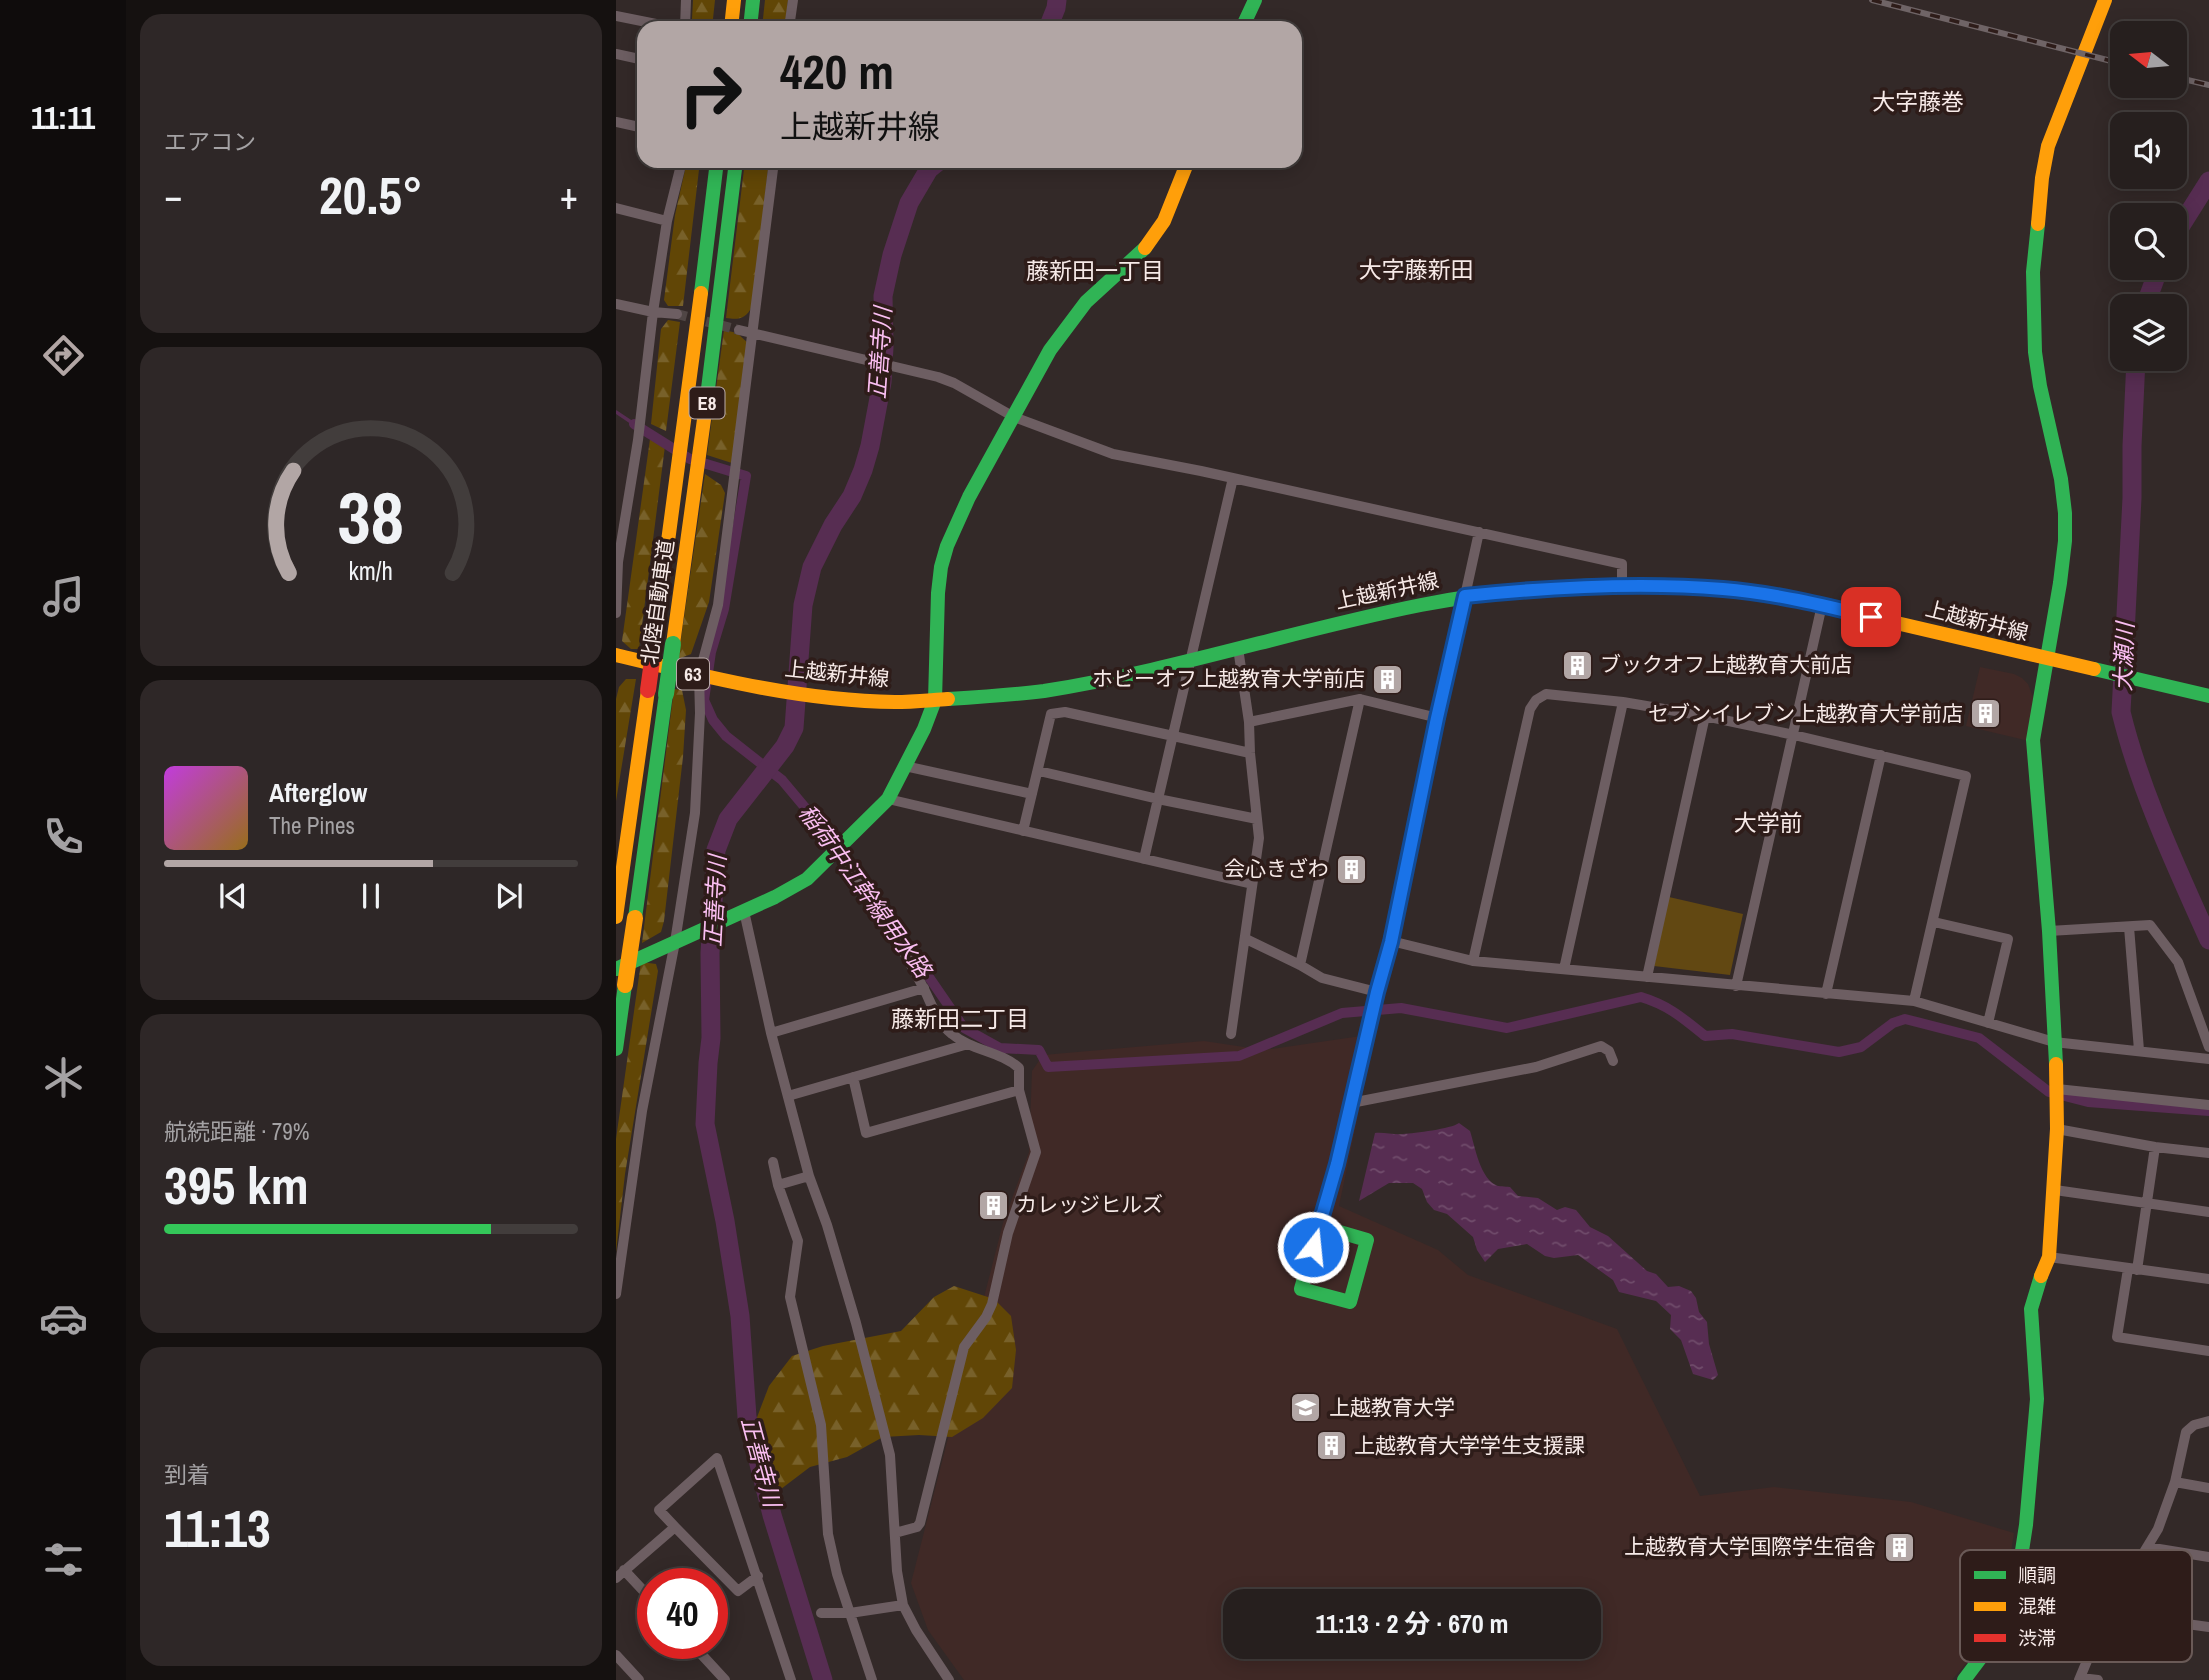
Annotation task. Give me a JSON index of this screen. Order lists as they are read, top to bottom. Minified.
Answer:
{"streets":{"main road":["E8","上越新井線","北陸自動車道","63"]},"districts":["大字藤巻","大字藤新田","藤新田一丁目","大学前","藤新田二丁目"],"water":["正善寺川","大瀬川","稲荷中江幹線用水路"],"places":{"building":["ブックオフ上越教育大前店","ホビーオフ上越教育大学前店","セブンイレブン上越教育大学前店","会心きざわ","カレッジヒルズ","上越教育大学学生支援課","上越教育大学国際学生宿舎"],"school or university":["上越教育大学"]},"legend":["順調","混雑","渋滞"],"north":"left","page":{"tabs":"11:11","tile":["エアコン",["航続距離 · 79%","395 km"],["到着","11:13"]],"turn":["420 m","上越新井線"],"heat":["−","20.5°","+"],"song":["Afterglow","The Pines"],"limit":"40","trip":"11:13 · 2 分 · 670 m","gauge":["38","km/h"]}}
